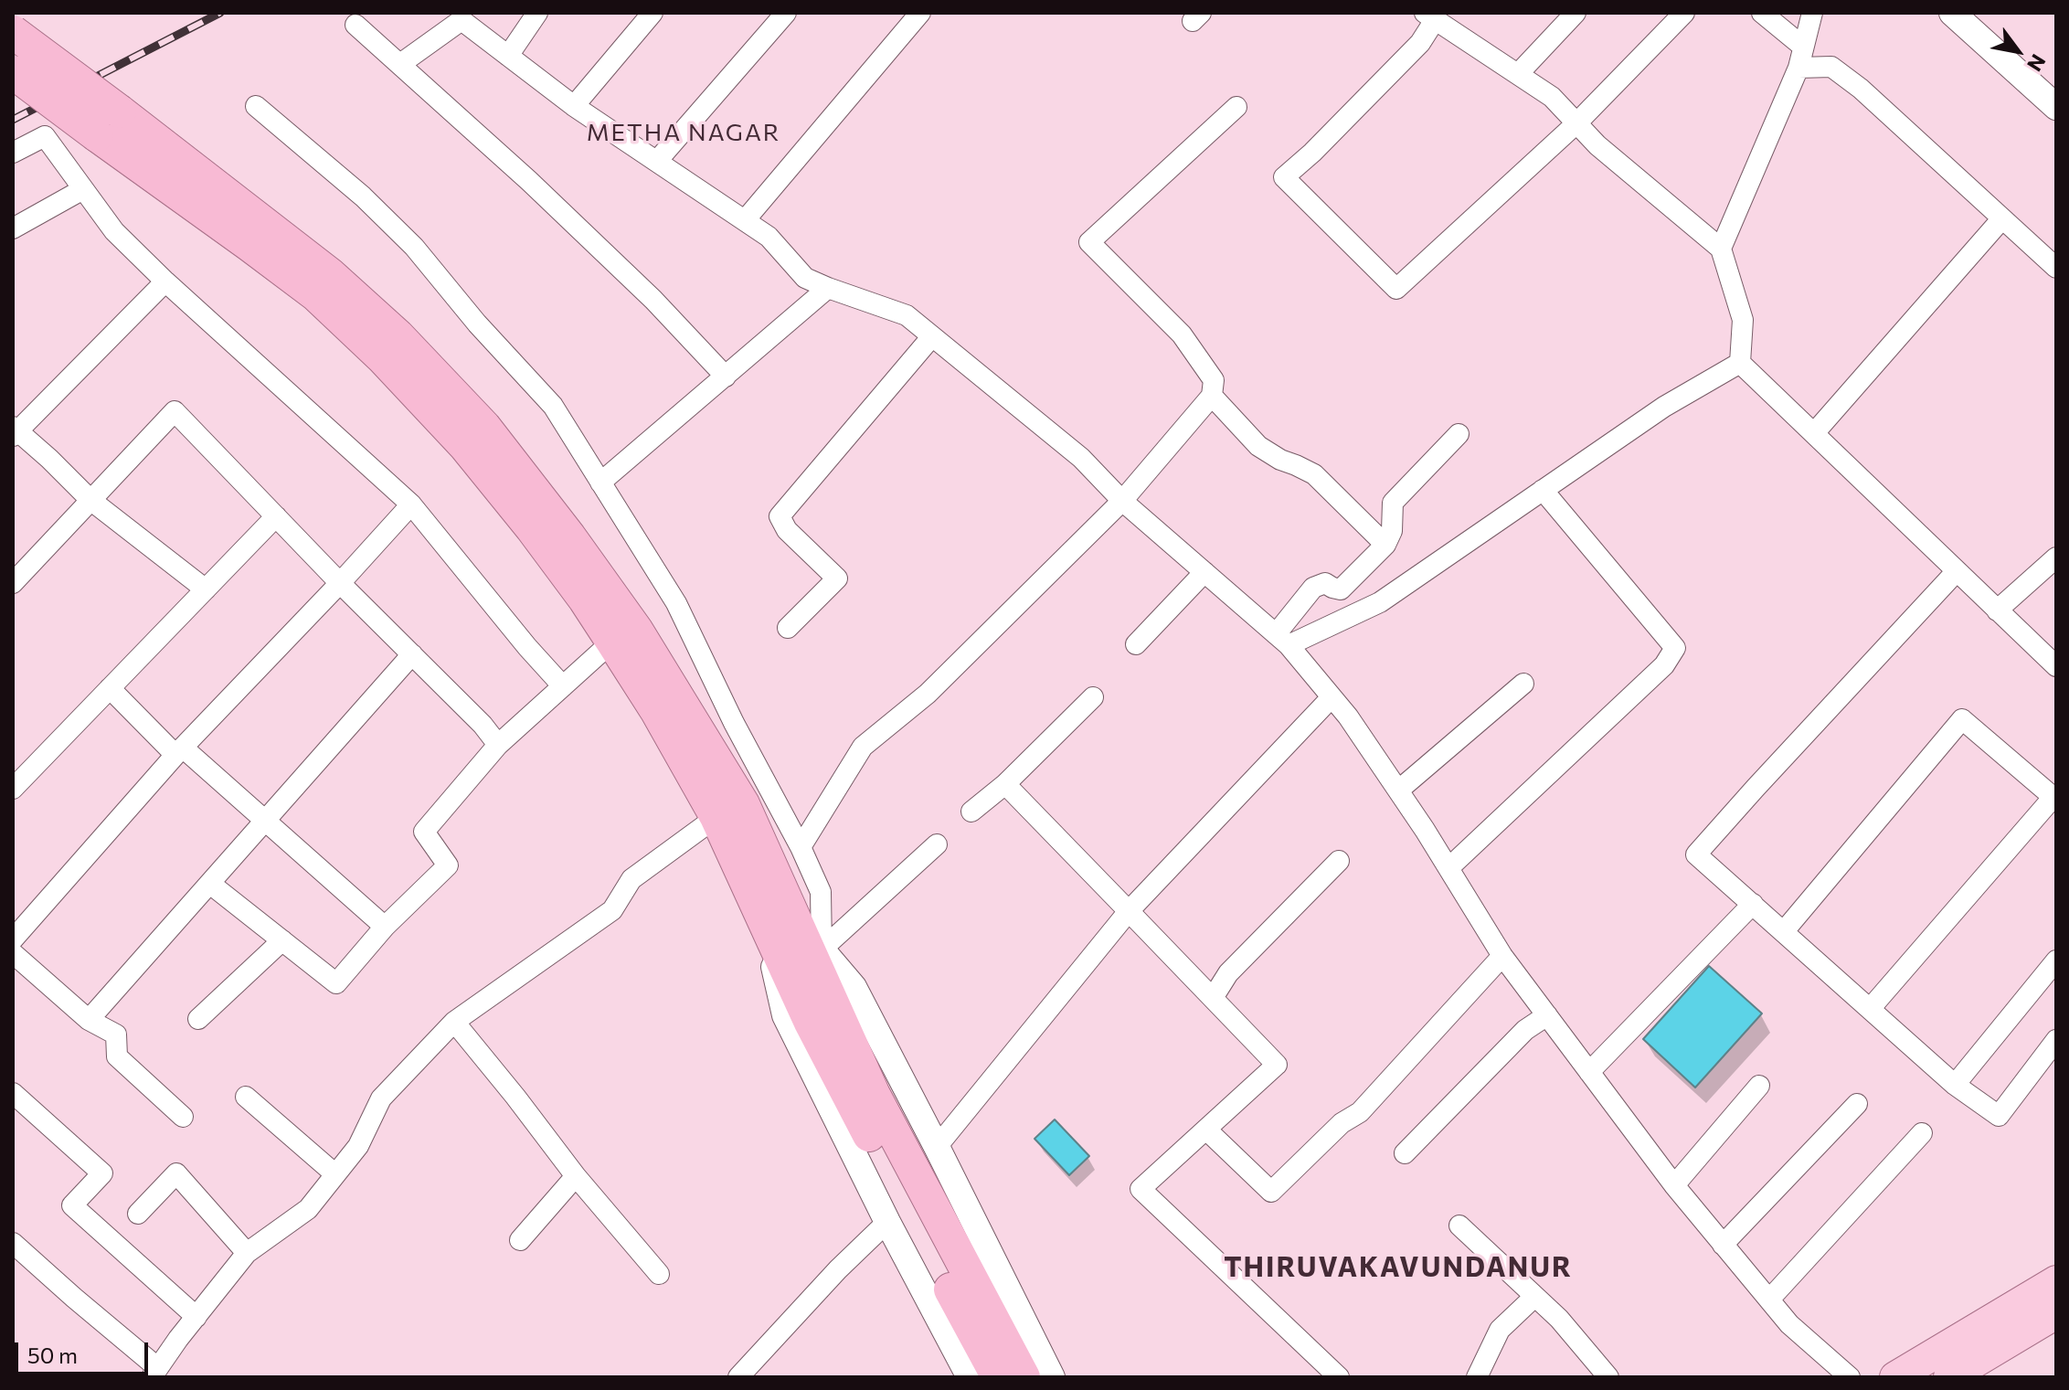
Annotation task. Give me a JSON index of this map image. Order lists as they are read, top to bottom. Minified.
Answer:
{"districts":["METHA NAGAR","THIRUVAKAVUNDANUR"],"scale_bar":"50 m","north":"bottom right"}
